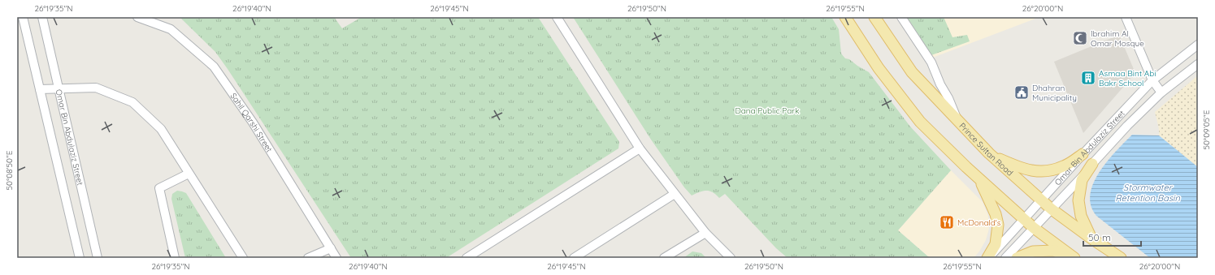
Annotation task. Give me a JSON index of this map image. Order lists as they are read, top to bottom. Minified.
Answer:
{"streets":{"main road":["Prince Sultan Road"],"street":["Sahil Qarshi Street","Omar Bin Abdulaziz Street"]},"crossings":[["Omar Bin Abdulaziz Street","Prince Sultan Road"]],"water":["Stormwater Retention Basin"],"parks":["Dana Public Park"],"places":{"mosque":["Ibrahim Al Omar Mosque"],"building":["Asmaa Bint Abi Bakr School"],"public building":["Dhahran Municipality"],"restaurant":["McDonald's"]},"scale_bar":"50 m","coordinates":["26°19'35\"N","26°19'40\"N","26°19'45\"N","26°19'50\"N","26°19'55\"N","26°20'00\"N","50°09'05\"E","50°08'50\"E"]}
